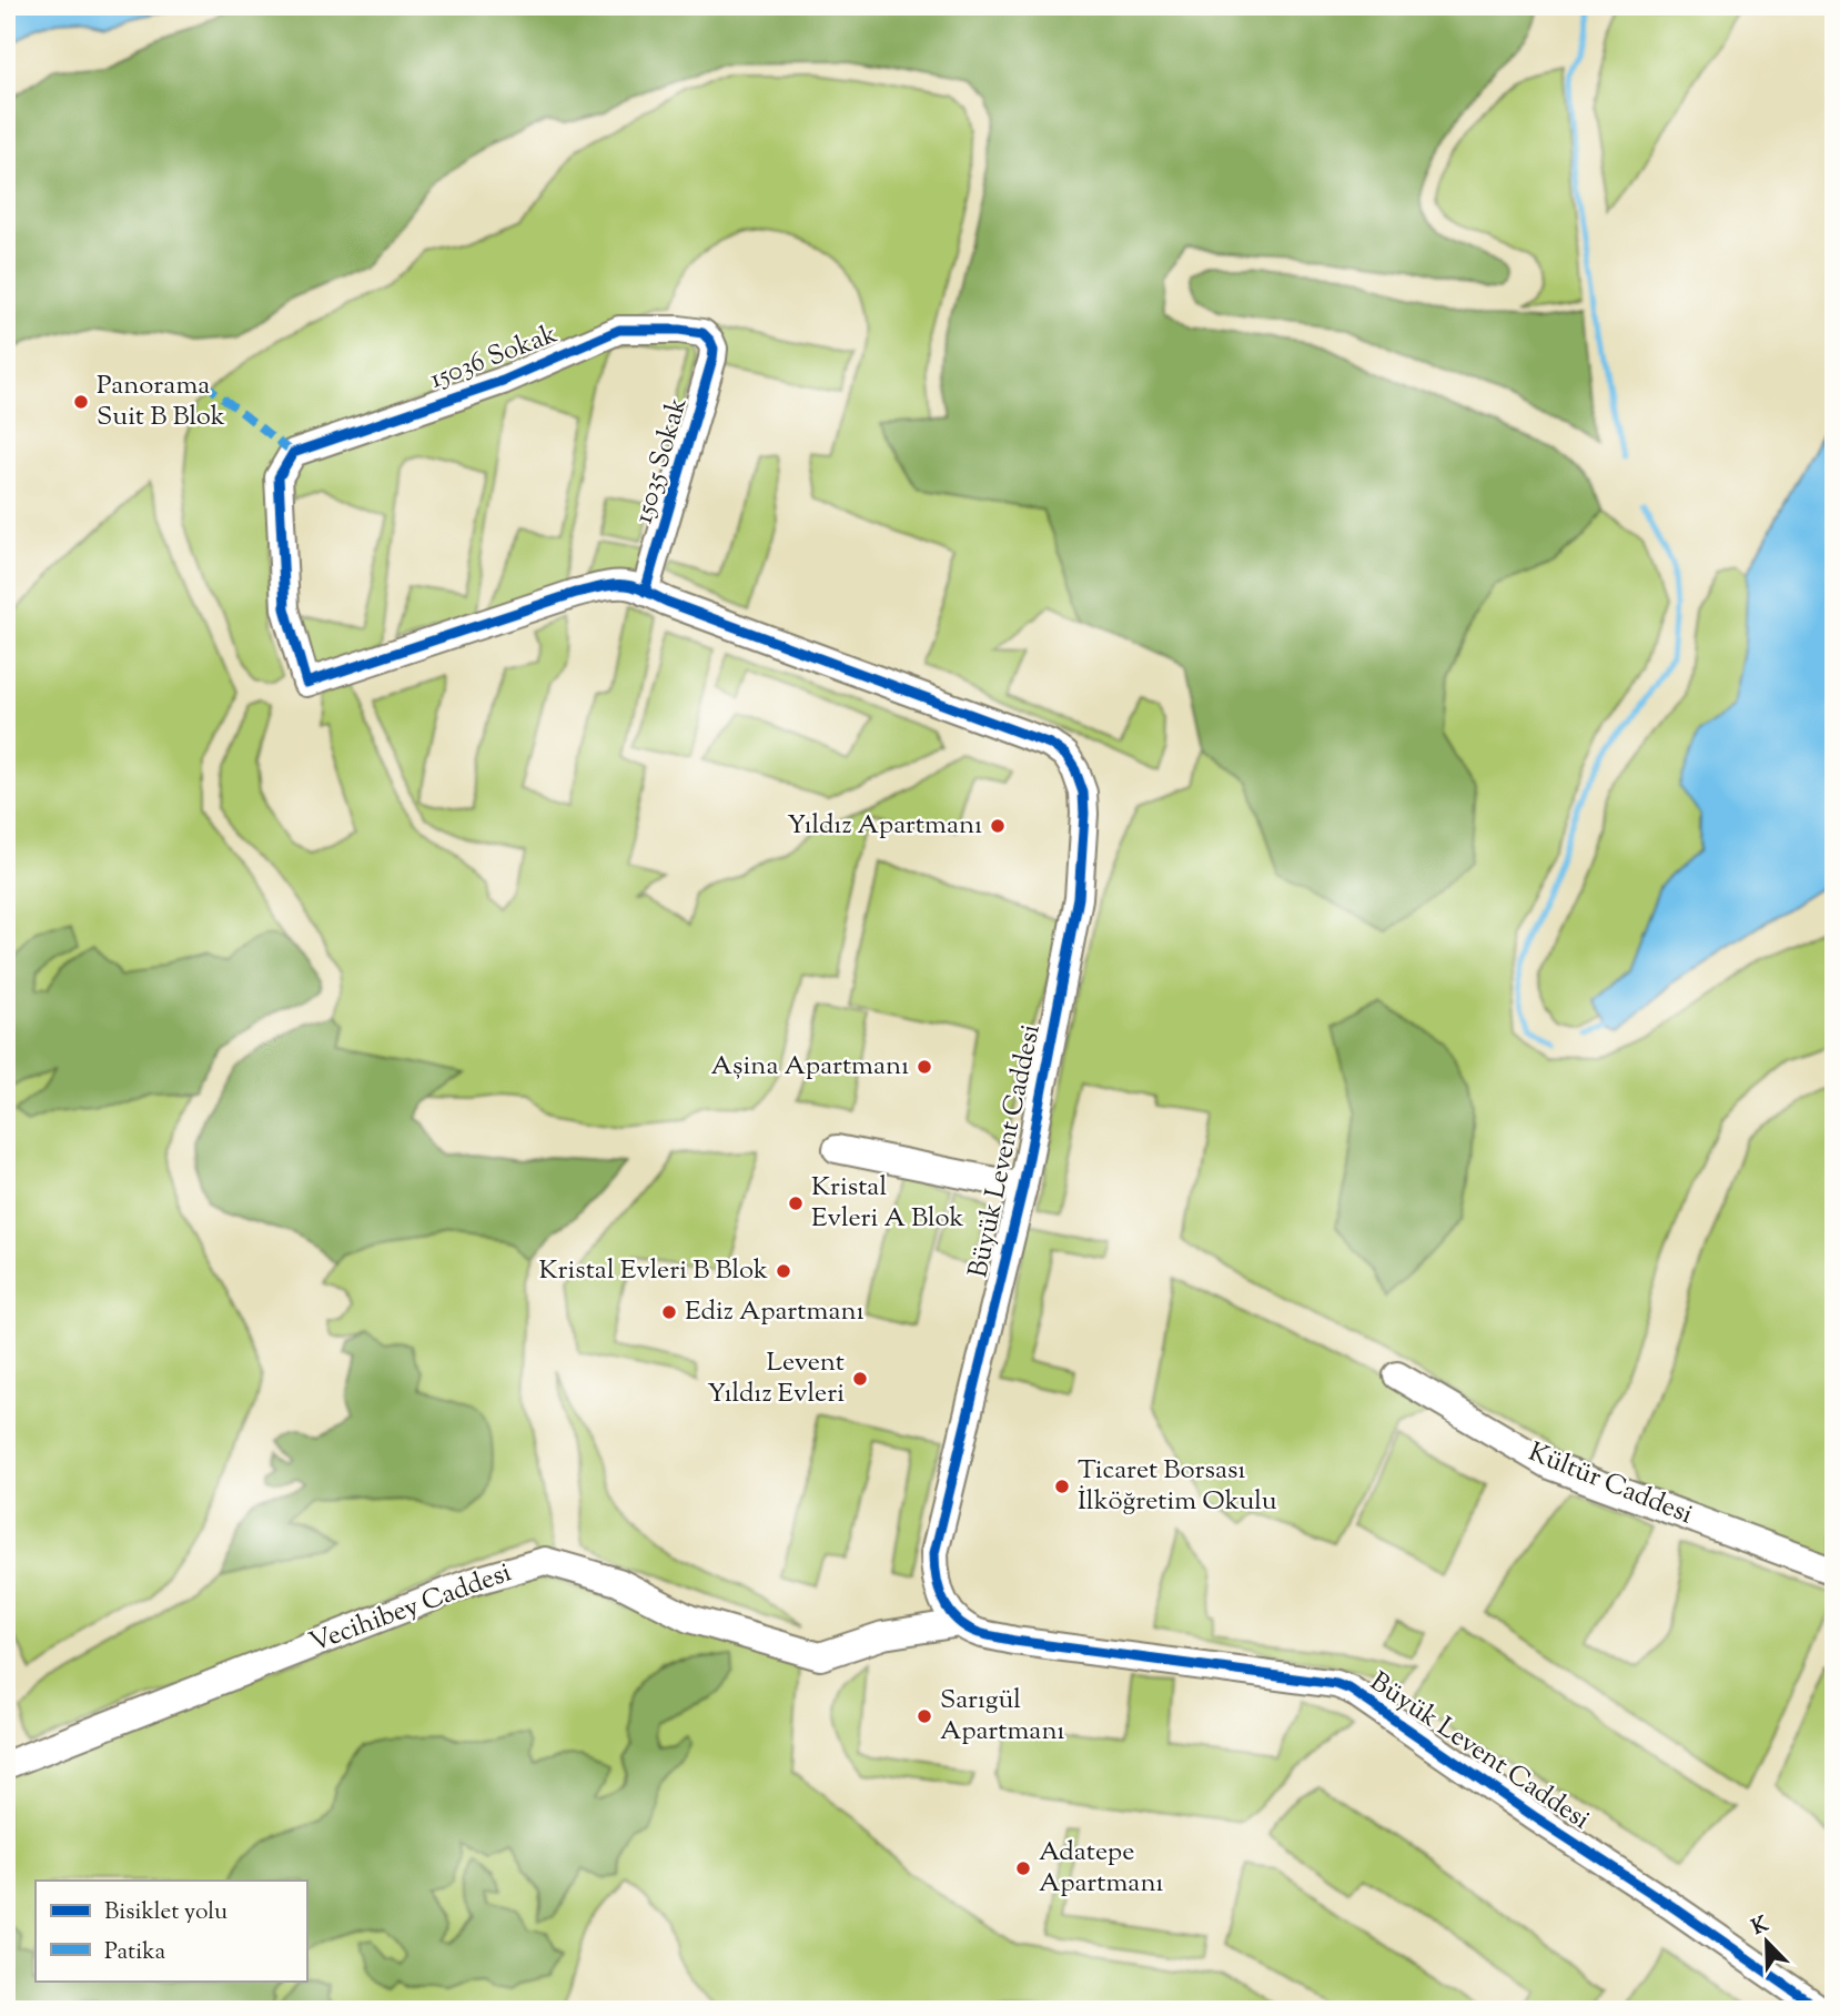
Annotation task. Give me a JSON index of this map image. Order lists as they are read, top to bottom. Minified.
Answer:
{"streets":{"street":["15036 Sokak","15035 Sokak","Büyük Levent Caddesi","Kültür Caddesi","Vecihibey Caddesi"]},"crossings":[["15036 Sokak","15035 Sokak"],["15036 Sokak","Büyük Levent Caddesi"],["15035 Sokak","Büyük Levent Caddesi"],["Büyük Levent Caddesi","Vecihibey Caddesi"]],"places":["Panorama Suit B Blok","Yıldız Apartmanı","Aşina Apartmanı","Kristal Evleri A Blok","Kristal Evleri B Blok","Ediz Apartmanı","Levent Yıldız Evleri","Ticaret Borsası İlköğretim Okulu","Sarıgül Apartmanı","Adatepe Apartmanı"],"legend":["Bisiklet yolu","Patika"],"north":"top left"}
